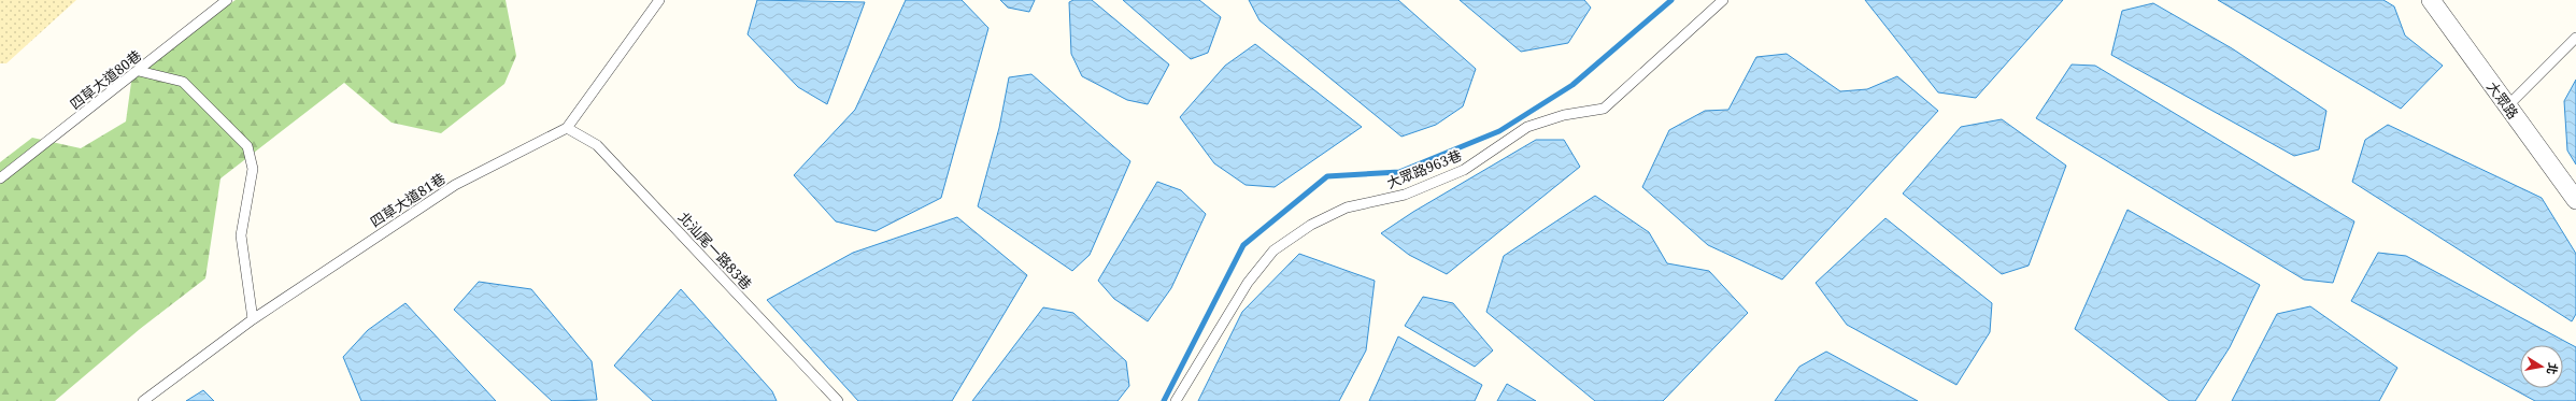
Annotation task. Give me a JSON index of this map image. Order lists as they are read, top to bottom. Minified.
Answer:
{"streets":{"street":["大眾路"],"lane":["四草大道80巷","大眾路963巷","四草大道81巷","北汕尾一路83巷"]},"crossings":[["四草大道81巷","北汕尾一路83巷"]],"north":"right"}
